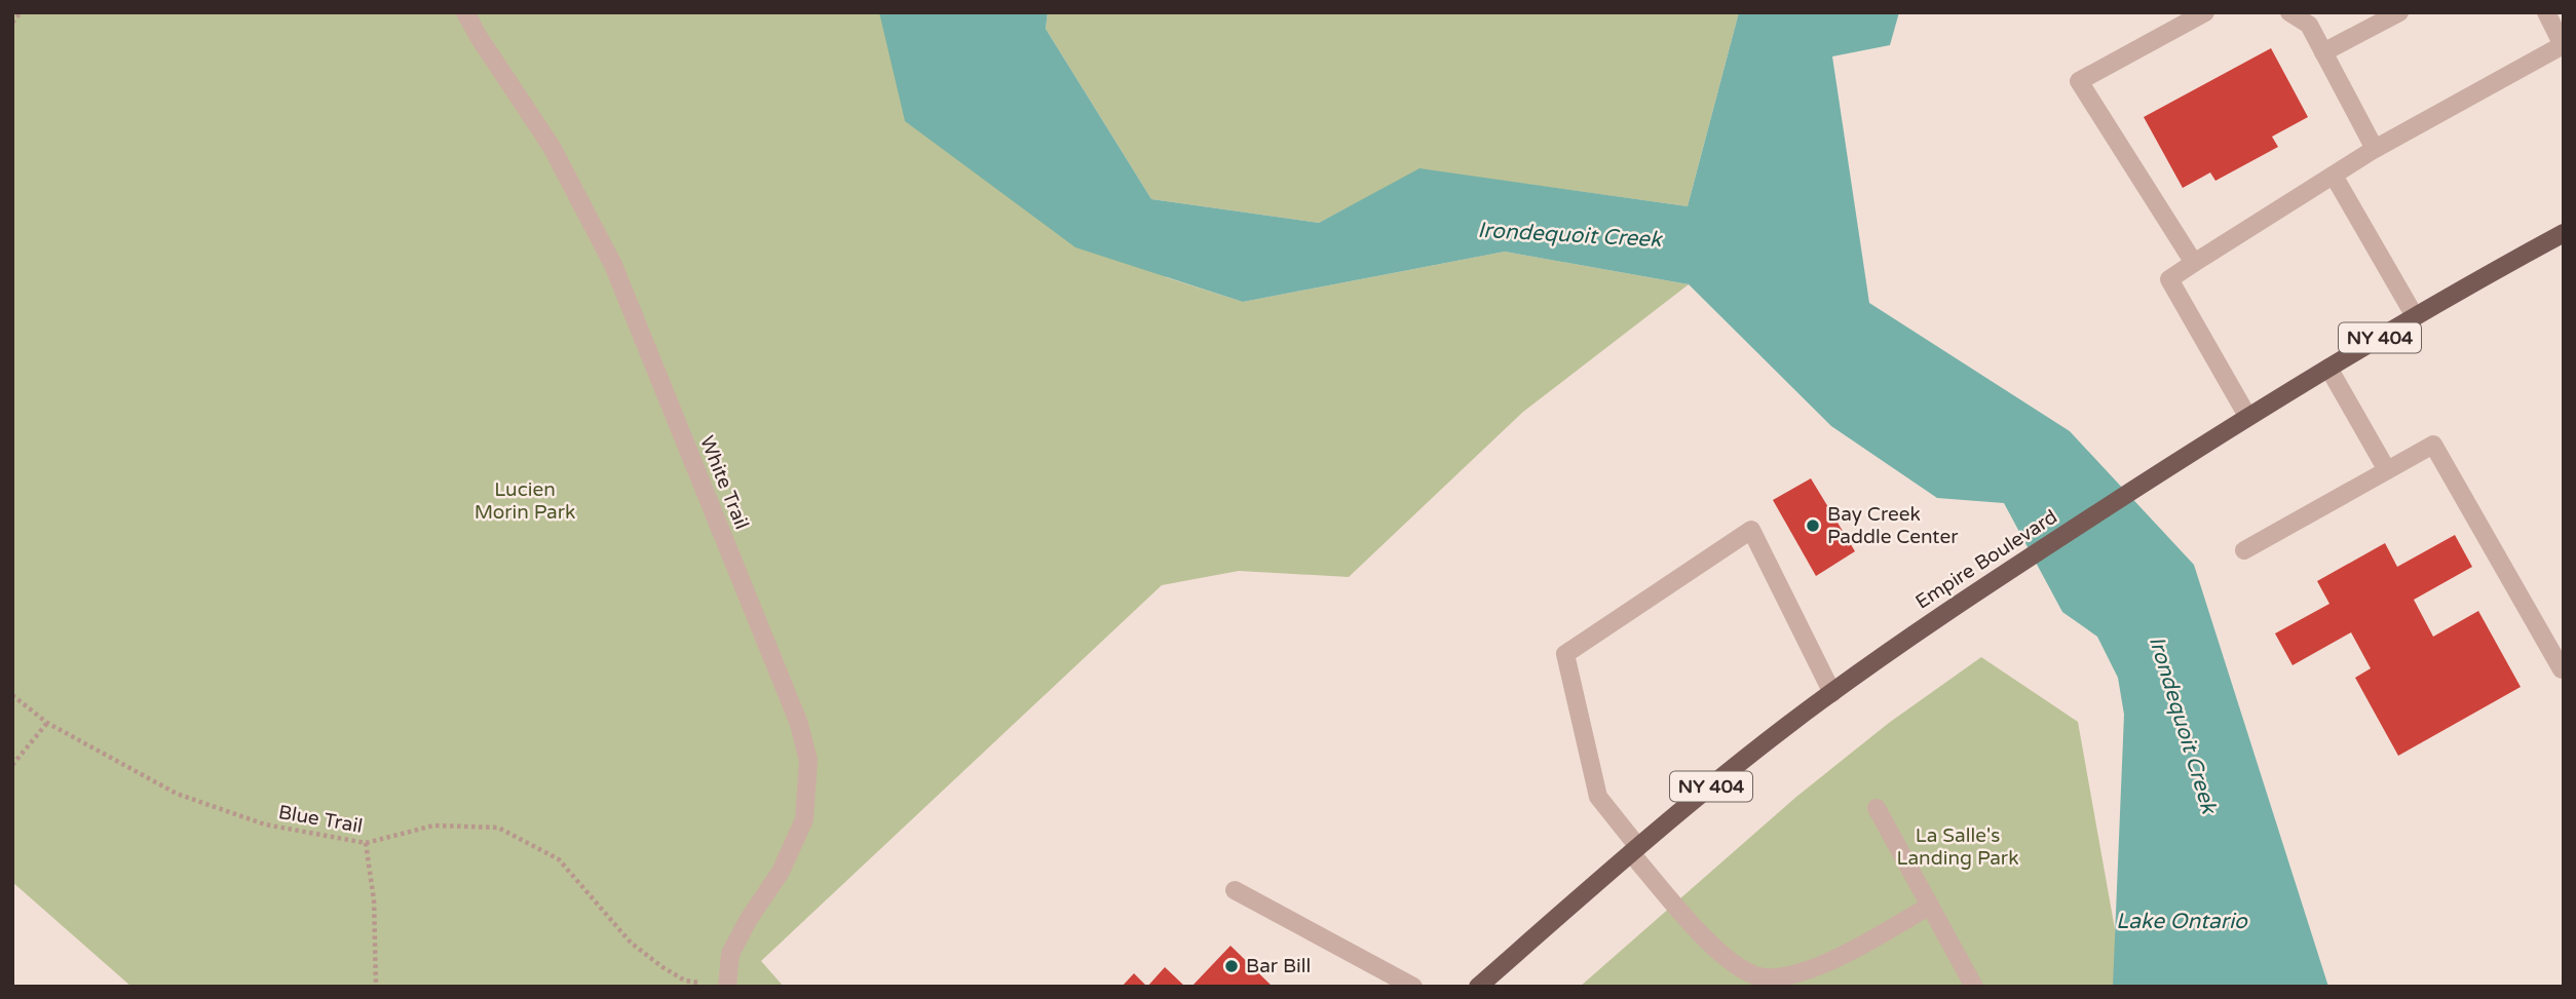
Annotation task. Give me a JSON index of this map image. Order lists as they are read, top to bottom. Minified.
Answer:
{"streets":{"main road":["NY 404","Empire Boulevard"],"lane":["White Trail"],"path":["Blue Trail"]},"water":["Irondequoit Creek","Lake Ontario"],"parks":["Lucien Morin Park","La Salle's Landing Park"],"places":["Bay Creek Paddle Center","Bar Bill"]}
